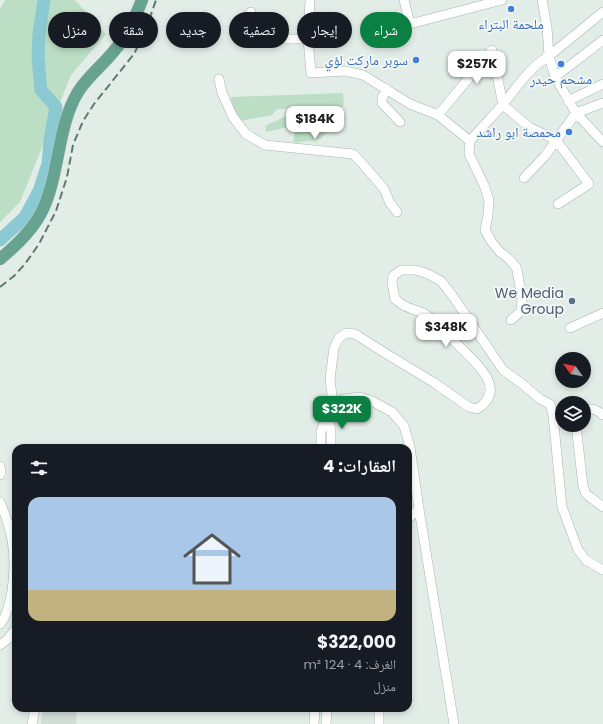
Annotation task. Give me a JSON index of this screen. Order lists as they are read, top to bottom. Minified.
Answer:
{"places":["ملحمة البتراء","سوبر ماركت لؤي","مشحم حيدر","محمصة ابو راشد","We Media Group"],"north":"top left","page":{"chip":["شراء","إيجار","تصفية","جديد","شقة","منزل"],"price":["$257K","$184K","$348K","$322K"],"heading":"العقارات: 4","list":[{"name":"$322,000","note":"الغرف: 4 · 124 m² · منزل"}]}}
